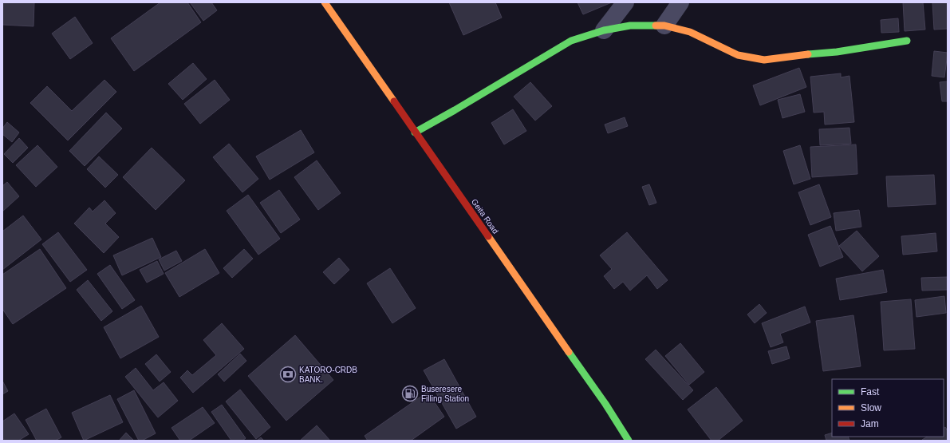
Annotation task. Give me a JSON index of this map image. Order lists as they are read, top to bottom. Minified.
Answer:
{"streets":{"main road":["Geita Road"]},"places":{"bank":["KATORO-CRDB BANK."],"fuel station":["Buseresere Filling Station"]},"legend":["Fast","Slow","Jam"]}
